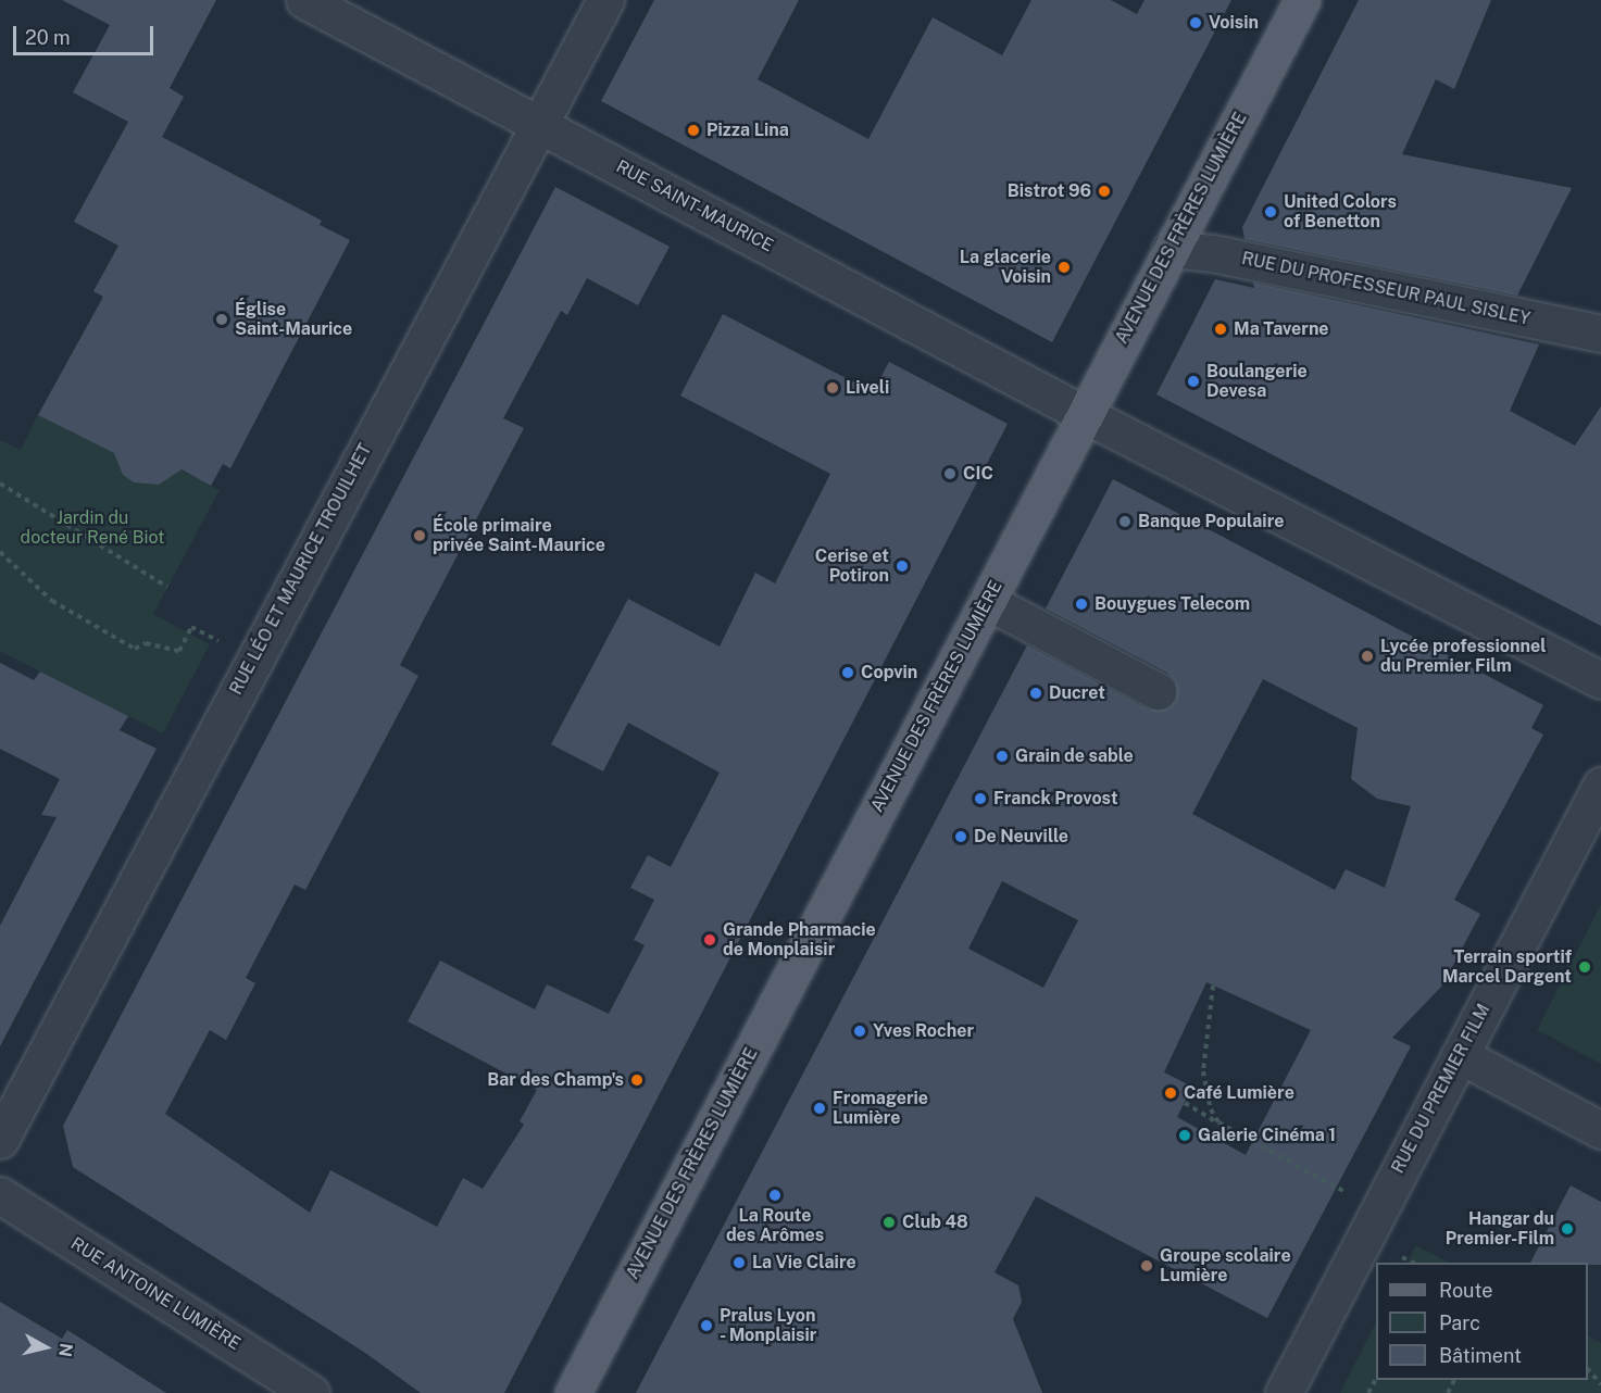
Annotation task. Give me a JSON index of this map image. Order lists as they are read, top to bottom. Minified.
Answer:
{"streets":{"main road":["AVENUE DES FRÈRES LUMIÈRE"],"street":["RUE SAINT-MAURICE","RUE DU PROFESSEUR PAUL SISLEY","RUE LÉO ET MAURICE TROUILHET","RUE DU PREMIER FILM","RUE ANTOINE LUMIÈRE"]},"crossings":[["RUE SAINT-MAURICE","AVENUE DES FRÈRES LUMIÈRE"],["RUE SAINT-MAURICE","RUE LÉO ET MAURICE TROUILHET"],["AVENUE DES FRÈRES LUMIÈRE","RUE DU PROFESSEUR PAUL SISLEY"]],"parks":["Jardin du docteur René Biot"],"places":["Voisin","Pizza Lina","Bistrot 96","United Colors of Benetton","La glacerie Voisin","Église Saint-Maurice","Ma Taverne","Boulangerie Devesa","Liveli","CIC","Banque Populaire","École primaire privée Saint-Maurice","Cerise et Potiron","Bouygues Telecom","Lycée professionnel du Premier Film","Copvin","Ducret","Grain de sable","Franck Provost","De Neuville","Grande Pharmacie de Monplaisir","Terrain sportif Marcel Dargent","Yves Rocher","Bar des Champ's","Café Lumière","Fromagerie Lumière","Galerie Cinéma 1","La Route des Arômes","Club 48","Hangar du Premier-Film","La Vie Claire","Groupe scolaire Lumière","Pralus Lyon - Monplaisir"],"legend":["Route","Parc","Bâtiment"],"scale_bar":"20 m","north":"right"}
